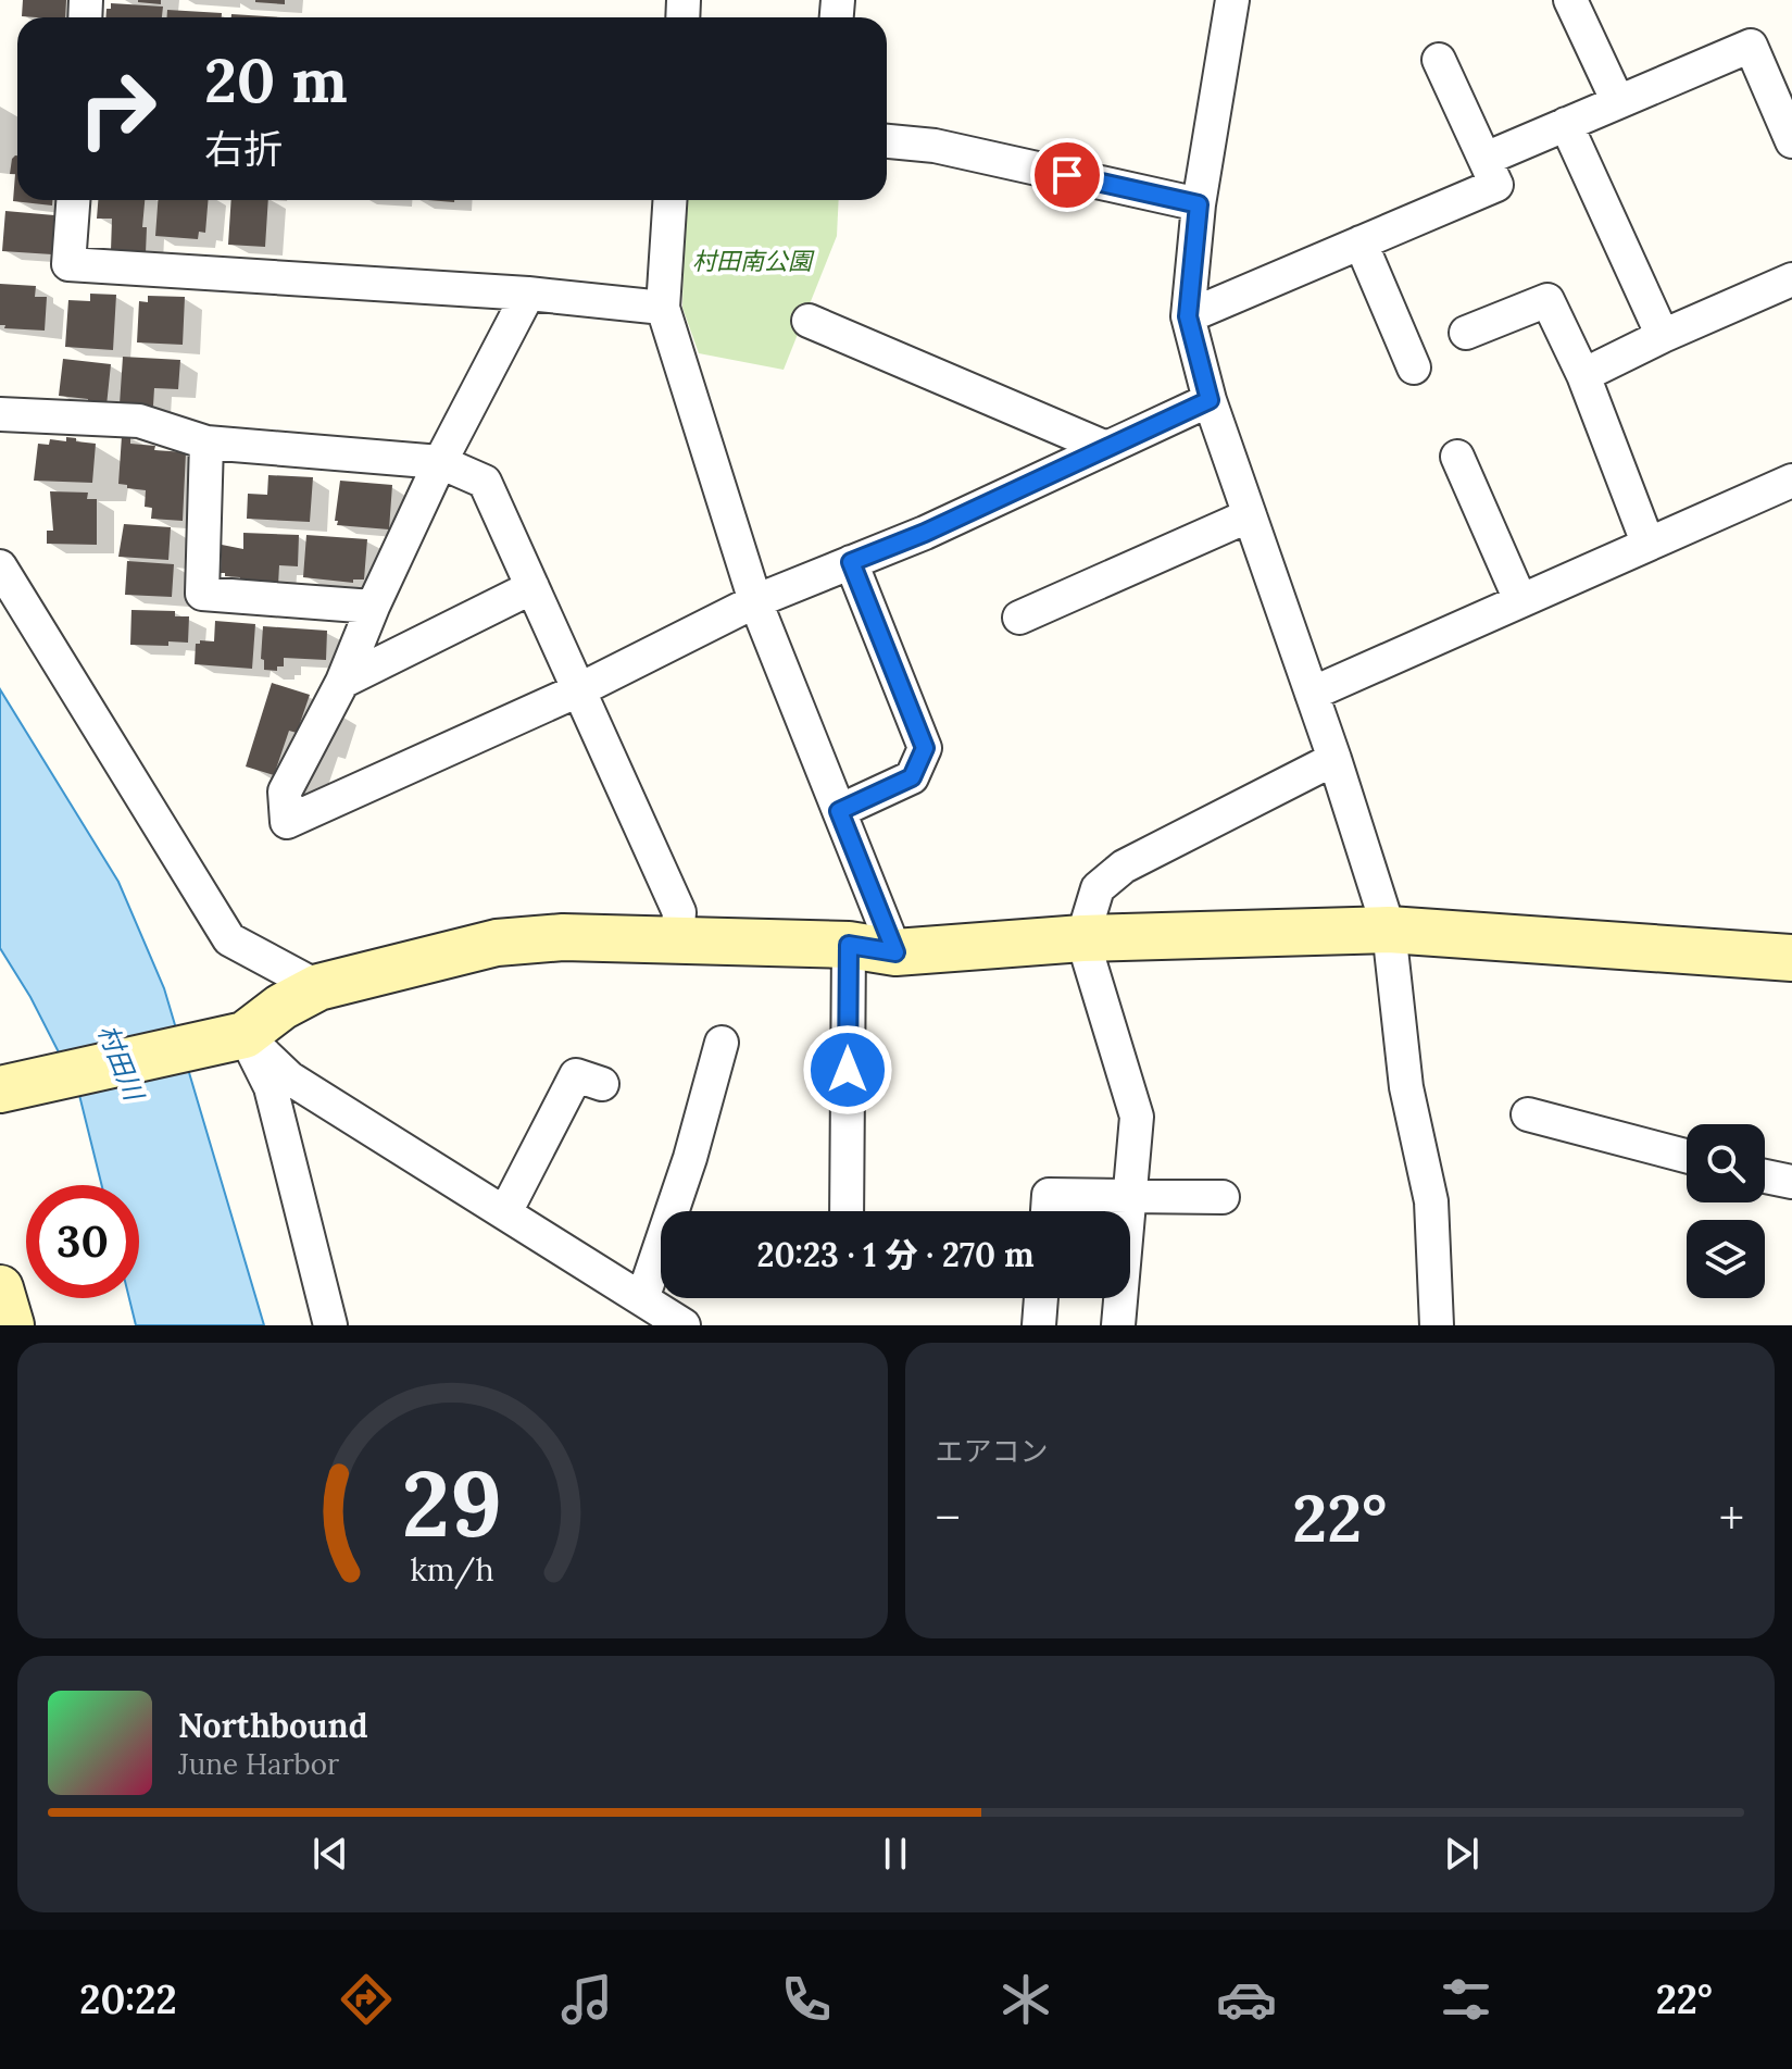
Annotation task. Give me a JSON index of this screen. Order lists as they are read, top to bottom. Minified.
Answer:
{"water":["村田川"],"parks":["村田南公園"],"page":{"turn":["20 m","右折"],"limit":"30","trip":"20:23 · 1 分 · 270 m","tile":"エアコン","heat":["−","22°","+"],"song":["Northbound","June Harbor"],"tabs":["20:22","22°"],"gauge":["29","km/h"]}}
